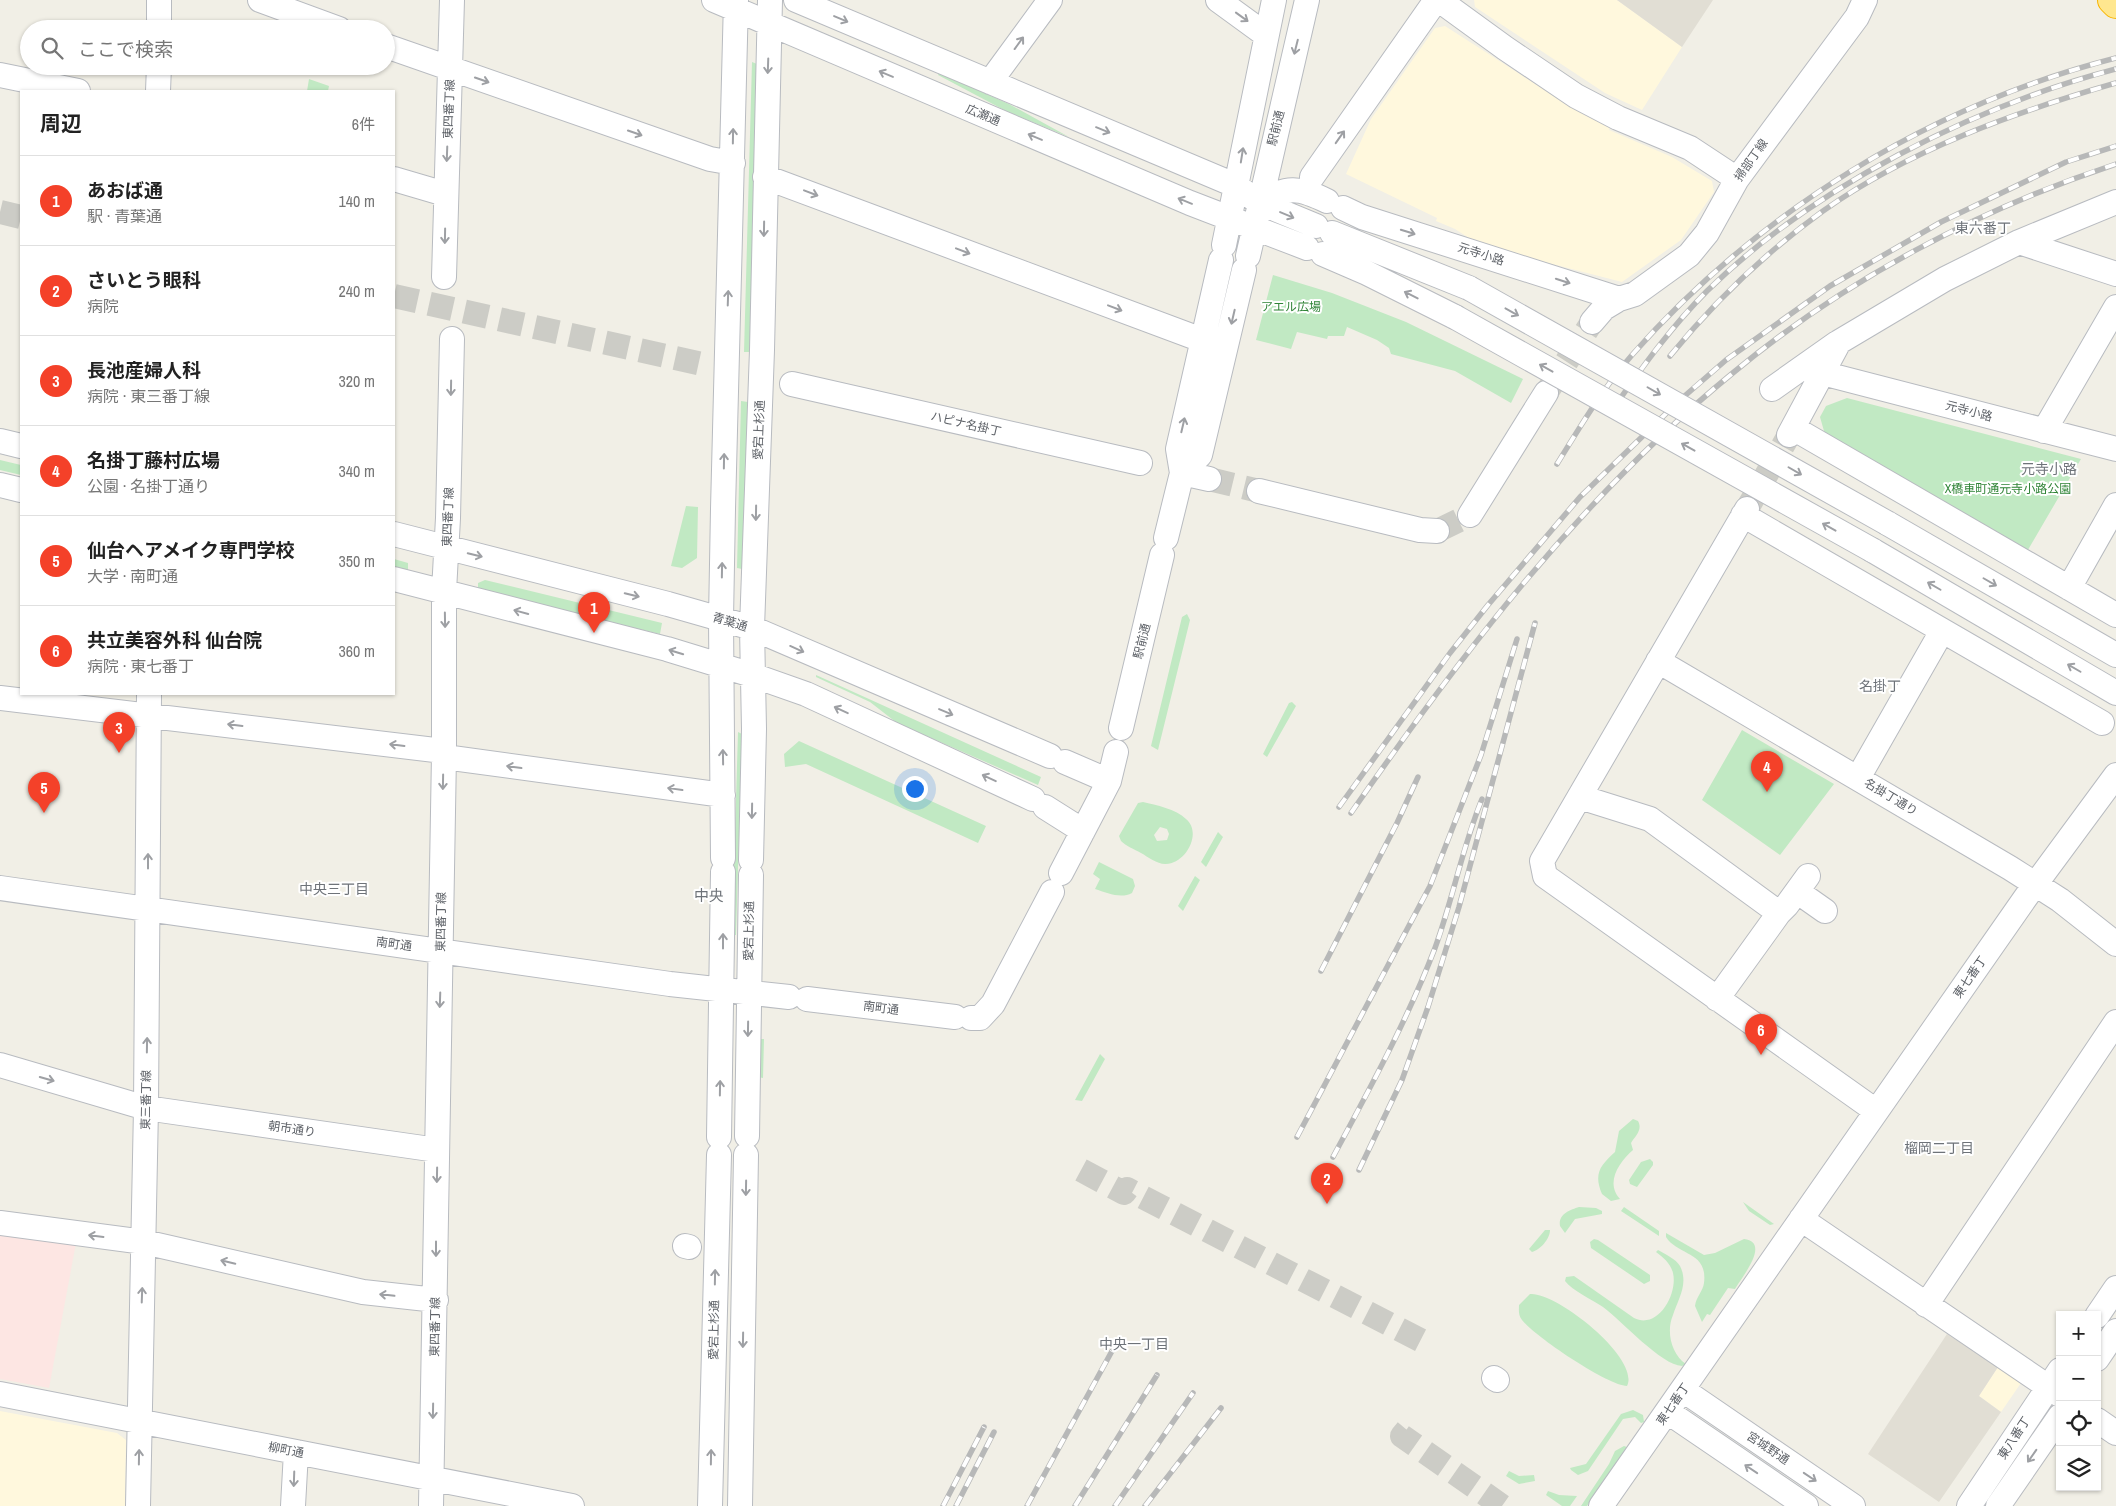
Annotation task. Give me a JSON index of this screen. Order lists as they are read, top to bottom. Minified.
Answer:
{"streets":{"street":["東四番丁線","広瀬通","駅前通","掃部丁線","元寺小路","ハピナ名掛丁","愛宕上杉通","青葉通","名掛丁通り","南町通","東七番丁","東三番丁線","朝市通り","東八番丁","宮城野通","柳町通"]},"crossings":[["東四番丁線","青葉通"],["東四番丁線","南町通"],["東四番丁線","朝市通り"],["東四番丁線","柳町通"],["広瀬通","駅前通"],["広瀬通","愛宕上杉通"],["駅前通","元寺小路"],["掃部丁線","元寺小路"],["愛宕上杉通","青葉通"],["愛宕上杉通","南町通"],["名掛丁通り","東七番丁"],["南町通","東三番丁線"],["東七番丁","宮城野通"],["東三番丁線","朝市通り"],["東三番丁線","柳町通"]],"one_way":["東四番丁線","東三番丁線"],"districts":["東六番丁","元寺小路","名掛丁","中央三丁目","中央","榴岡二丁目","中央一丁目"],"parks":["アエル広場","X橋車町通元寺小路公園"],"page":{"search":"ここで検索","heading":["周辺","6件"],"list":[{"mark":"1","name":"あおば通","note":"駅 · 青葉通","value":"140 m"},{"mark":"2","name":"さいとう眼科","note":"病院","value":"240 m"},{"mark":"3","name":"長池産婦人科","note":"病院 · 東三番丁線","value":"320 m"},{"mark":"4","name":"名掛丁藤村広場","note":"公園 · 名掛丁通り","value":"340 m"},{"mark":"5","name":"仙台ヘアメイク専門学校","note":"大学 · 南町通","value":"350 m"},{"mark":"6","name":"共立美容外科 仙台院","note":"病院 · 東七番丁","value":"360 m"}],"pins":["1","3","4","5","6","2"],"map_buttons":["+","−"]}}
